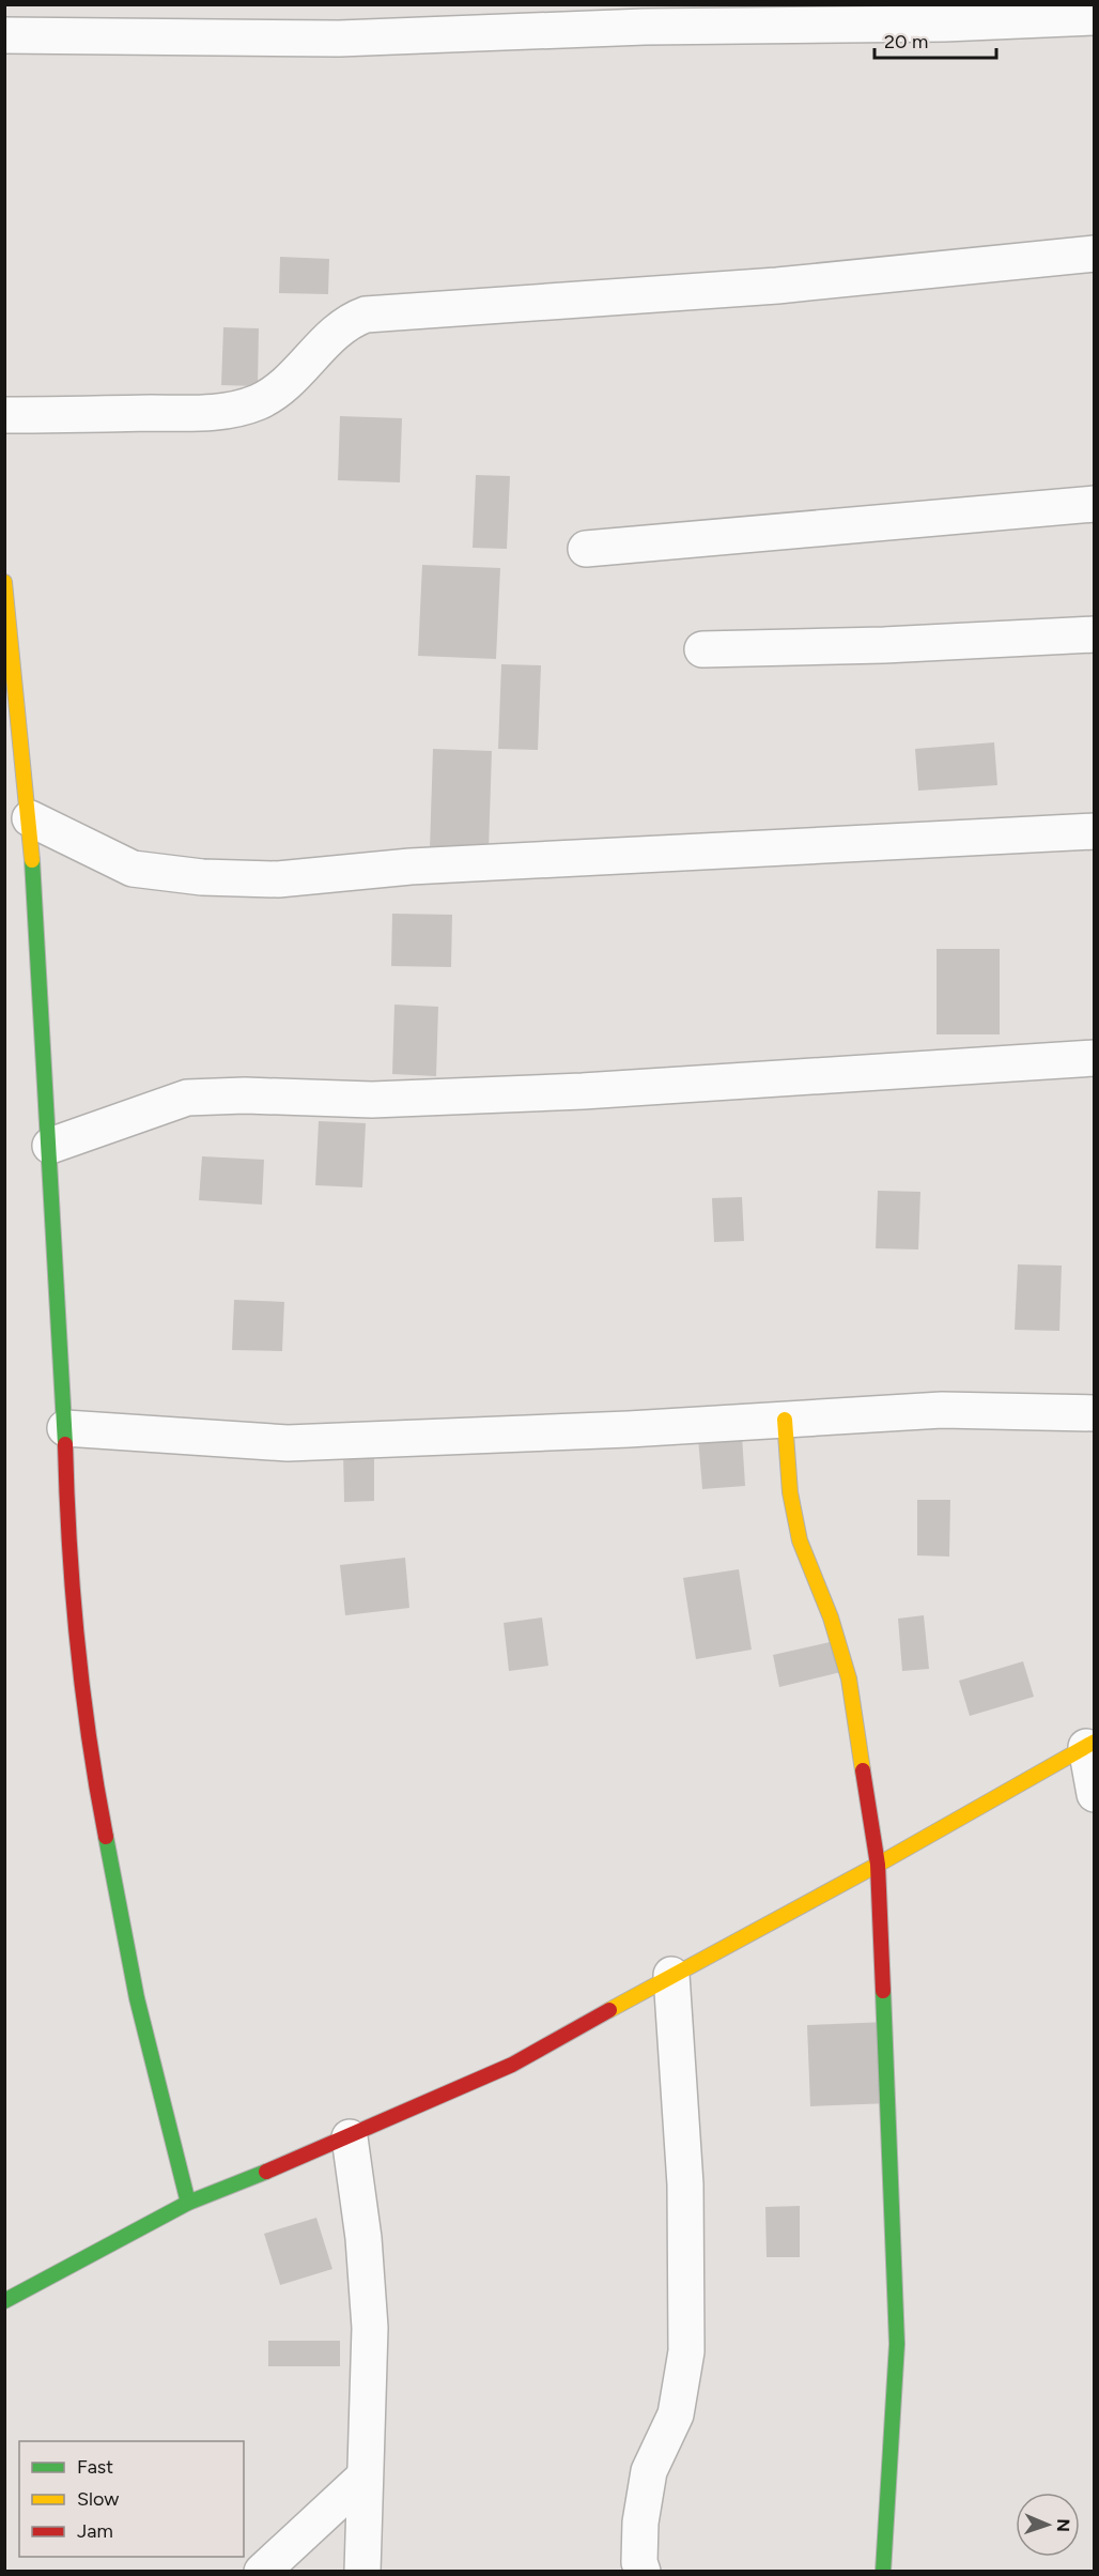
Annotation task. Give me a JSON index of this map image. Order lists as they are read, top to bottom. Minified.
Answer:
{"legend":["Fast","Slow","Jam"],"scale_bar":"20 m","north":"right"}
